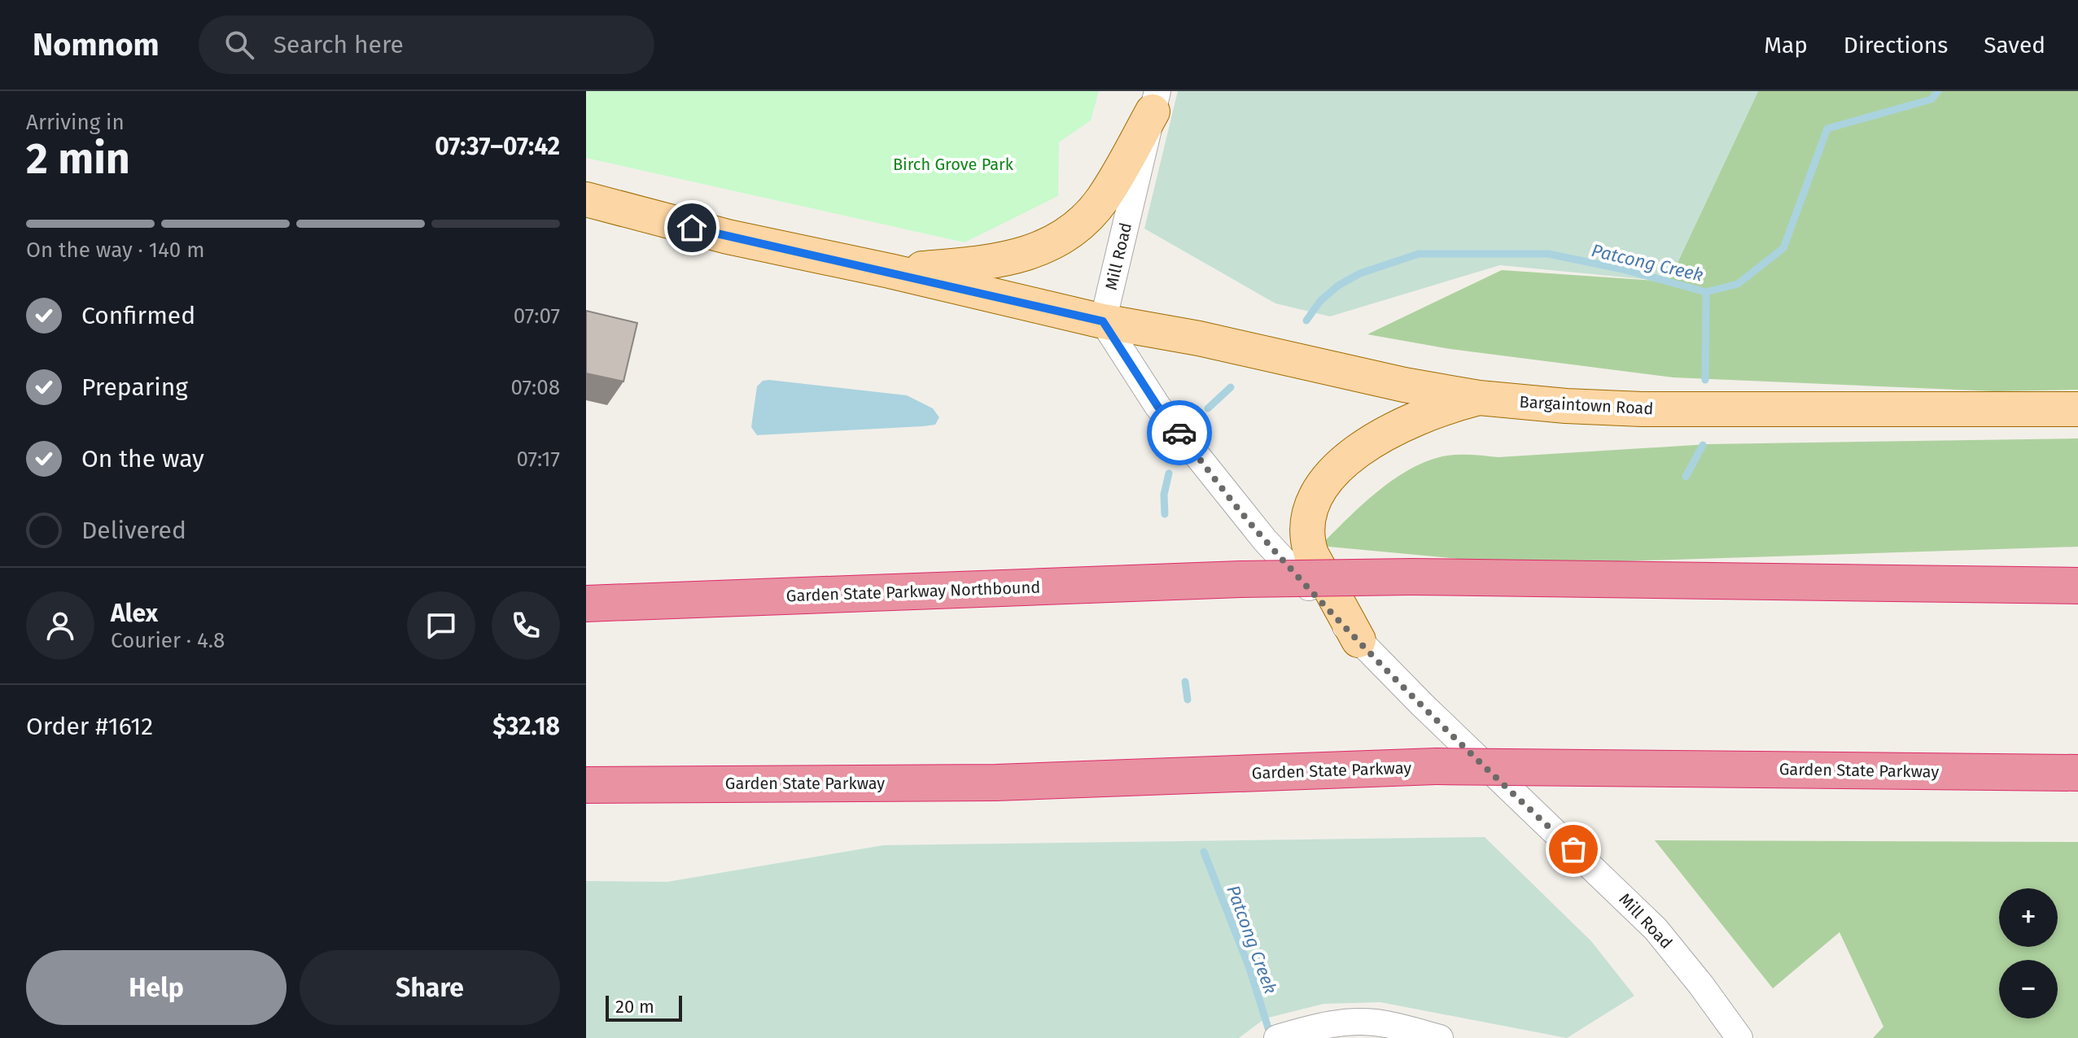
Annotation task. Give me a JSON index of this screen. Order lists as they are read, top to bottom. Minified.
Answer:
{"streets":{"highway":["Garden State Parkway Northbound","Garden State Parkway"],"main road":["Bargaintown Road"],"street":["Mill Road"]},"crossings":[["Mill Road","Bargaintown Road"]],"water":["Patcong Creek"],"parks":["Birch Grove Park"],"scale_bar":"20 m","page":{"header":"Nomnom","search":"Search here","nav":["Map","Directions","Saved"],"heading":["2 min","Arriving in","07:37–07:42"],"panel":["Alex","Courier · 4.8","Order #1612","$32.18"],"bar":"On the way · 140 m","list":[["Confirmed","07:07"],["Preparing","07:08"],["On the way","07:17"],"Delivered"],"map_buttons":["+","−"],"buttons":["Help","Share"],"scale":"20 m"}}
